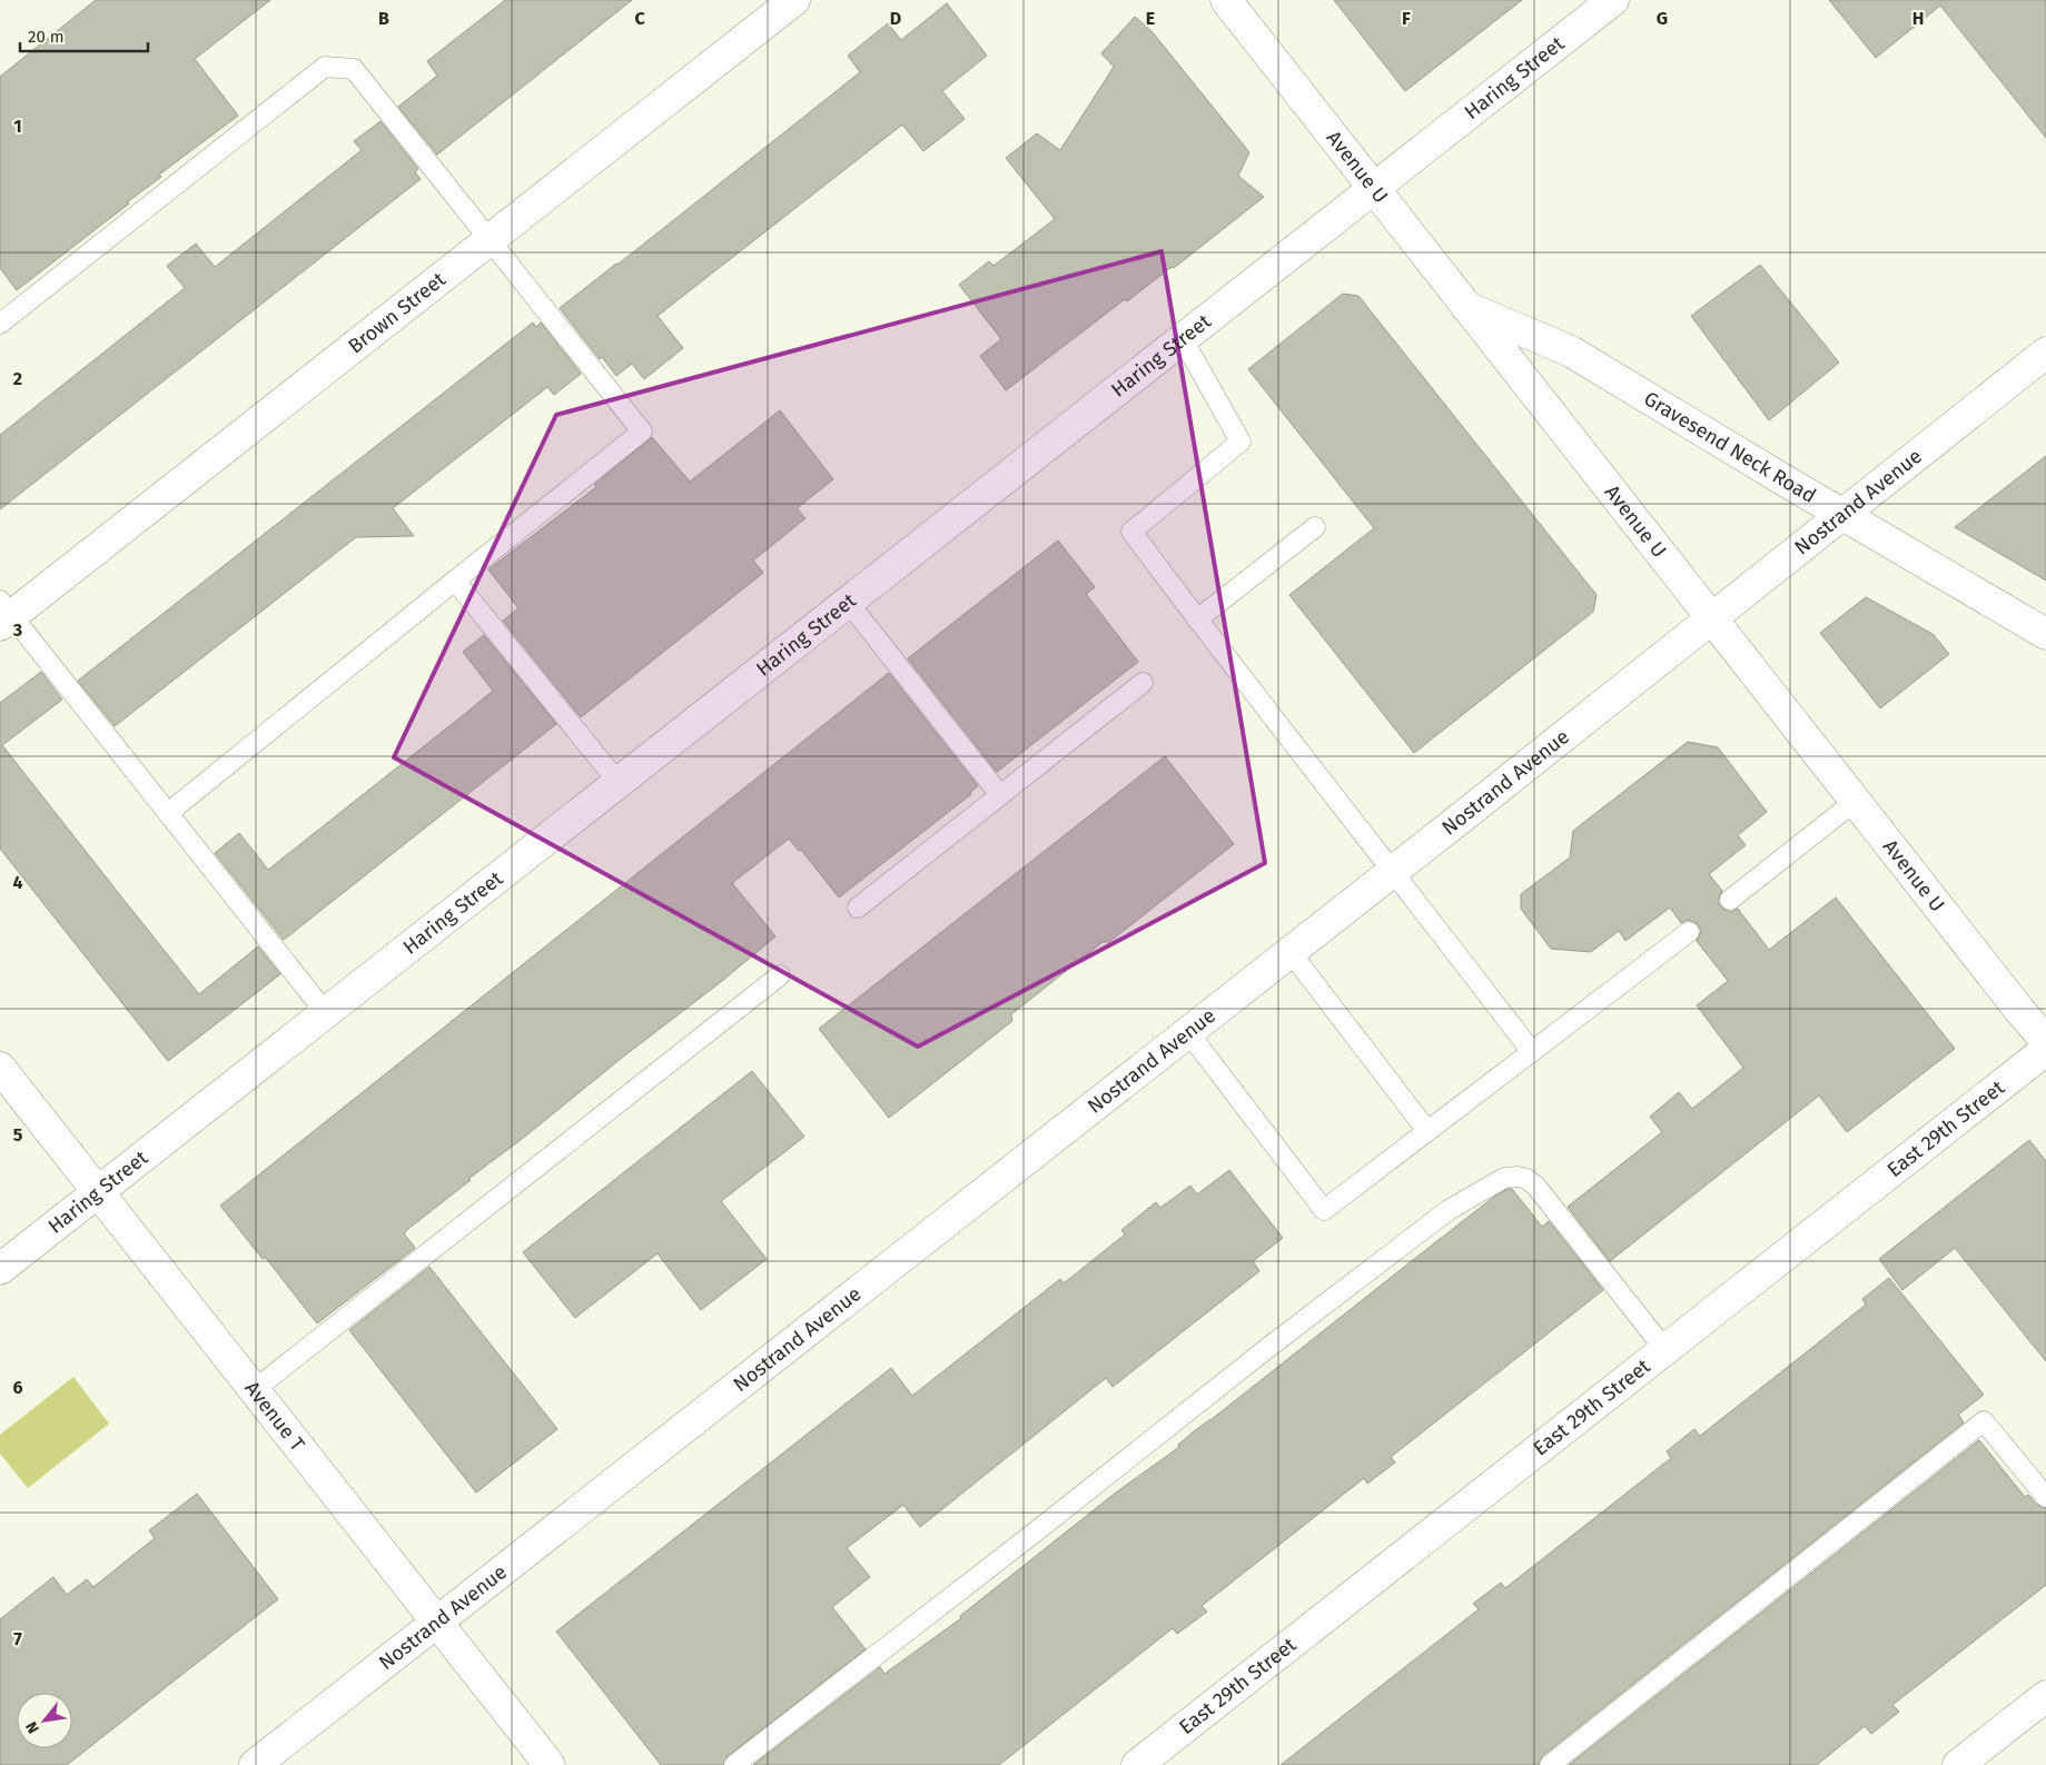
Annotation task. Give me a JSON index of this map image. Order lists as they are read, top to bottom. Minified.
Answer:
{"streets":{"street":["Haring Street","Avenue U","Brown Street","Gravesend Neck Road","Nostrand Avenue","East 29th Street","Avenue T"]},"crossings":[["Haring Street","Avenue U"],["Haring Street","Avenue T"],["Avenue U","Gravesend Neck Road"],["Avenue U","Nostrand Avenue"],["Gravesend Neck Road","Nostrand Avenue"],["Nostrand Avenue","Avenue T"]],"scale_bar":"20 m","north":"bottom left","grid":{"columns":["B","C","D","E","F","G","H"],"rows":["1","2","3","4","5","6","7"]}}
